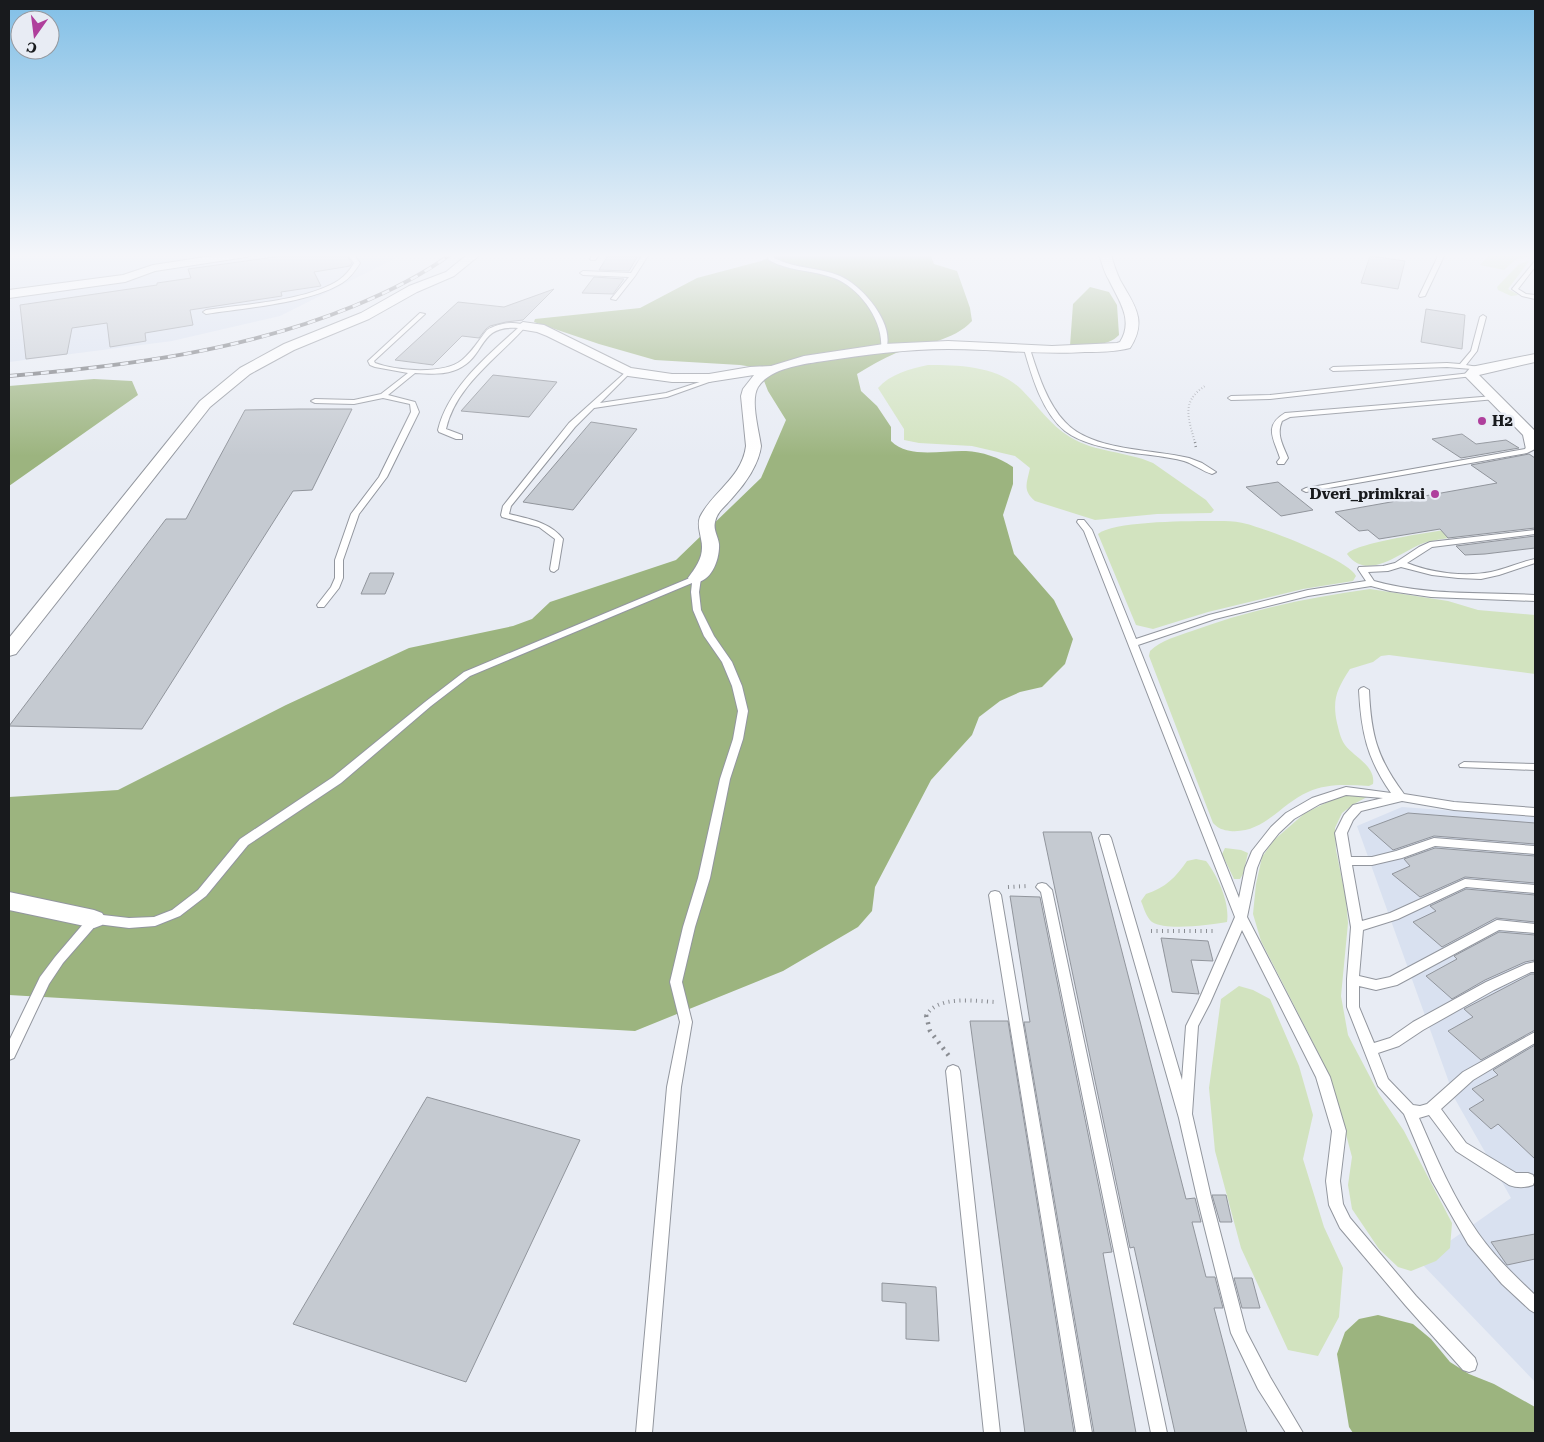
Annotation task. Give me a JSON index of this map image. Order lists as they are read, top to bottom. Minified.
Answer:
{"places":["H2","Dveri_primkrai"],"north":"bottom"}
